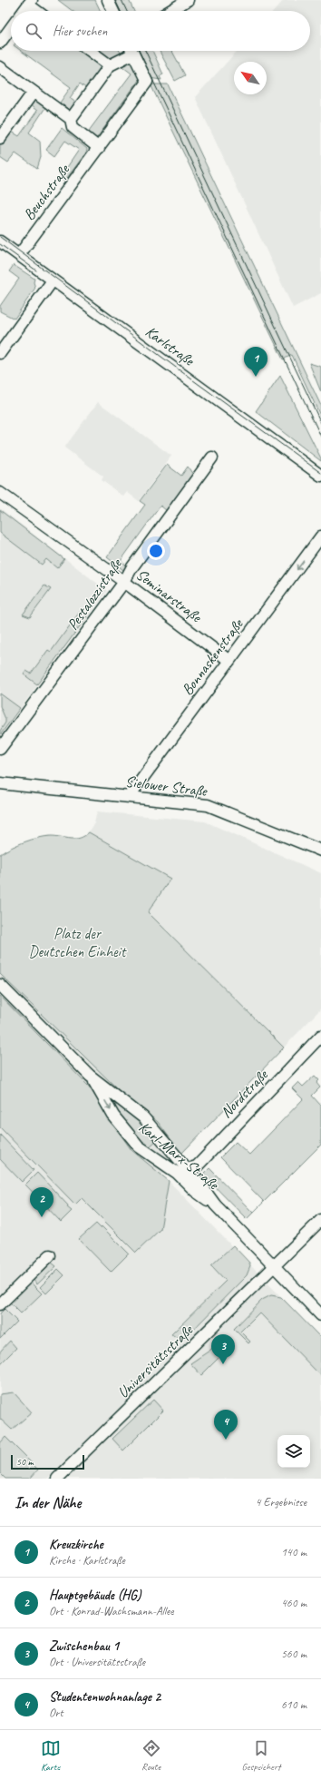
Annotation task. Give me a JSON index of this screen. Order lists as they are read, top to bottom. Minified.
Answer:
{"streets":{"street":["Beuchstraße","Karlstraße","Pestalozzistraße","Seminarstraße","Bonnaskenstraße","Sielower Straße","Nordstraße","Karl-Marx-Straße","Universitätsstraße"]},"crossings":[["Beuchstraße","Karlstraße"],["Pestalozzistraße","Seminarstraße"],["Seminarstraße","Bonnaskenstraße"],["Bonnaskenstraße","Sielower Straße"],["Nordstraße","Karl-Marx-Straße"],["Karl-Marx-Straße","Universitätsstraße"]],"one_way":["Bonnaskenstraße"],"parks":["Platz der Deutschen Einheit"],"scale_bar":"50 m","north":"top left","page":{"search":"Hier suchen","pins":["1","2","3","4"],"scale":"50 m","heading":["In der Nähe","4 Ergebnisse"],"list":[{"mark":"1","name":"Kreuzkirche","note":"Kirche · Karlstraße","value":"140 m"},{"mark":"2","name":"Hauptgebäude (HG)","note":"Ort · Konrad-Wachsmann-Allee","value":"460 m"},{"mark":"3","name":"Zwischenbau 1","note":"Ort · Universitätsstraße","value":"560 m"},{"mark":"4","name":"Studentenwohnanlage 2","note":"Ort","value":"610 m"}],"nav":["Karte","Route","Gespeichert"]}}
